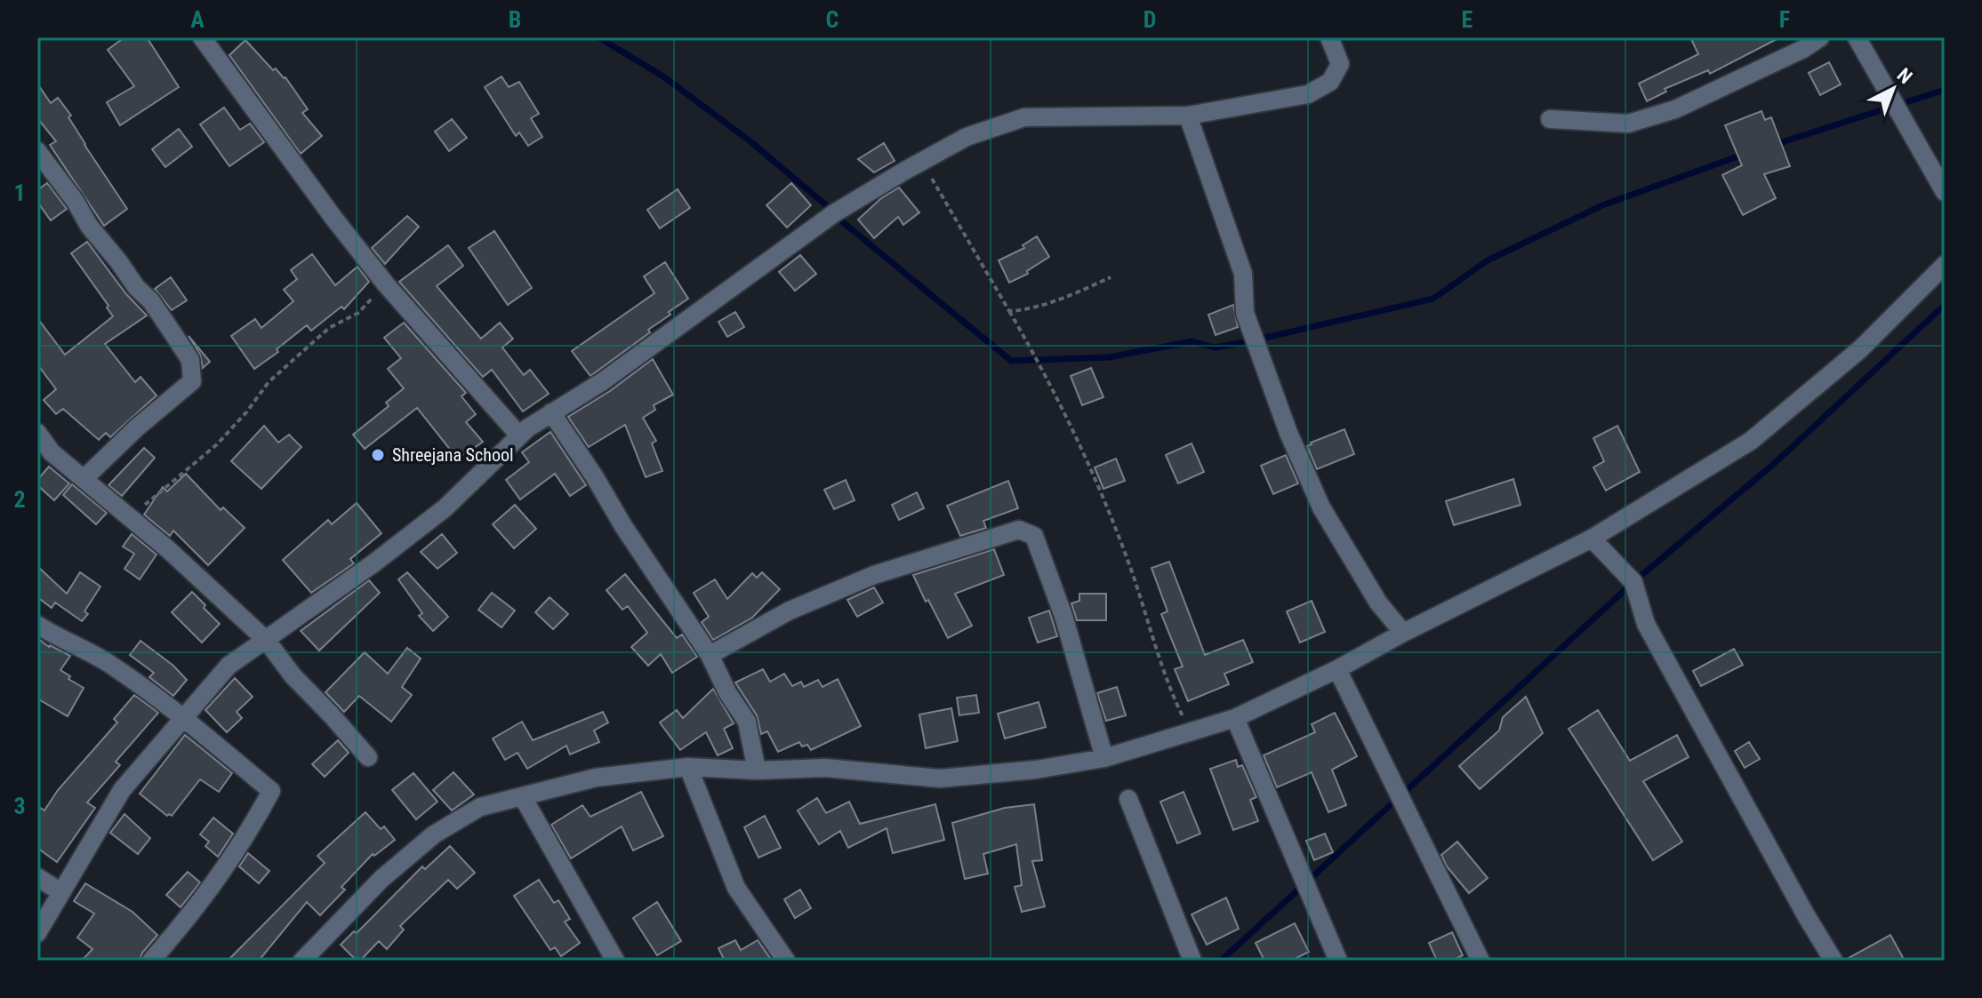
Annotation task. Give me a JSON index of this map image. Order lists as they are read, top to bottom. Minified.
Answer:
{"places":["Shreejana School"],"north":"top right","grid":{"columns":["A","B","C","D","E","F"],"rows":["1","2","3"]}}
